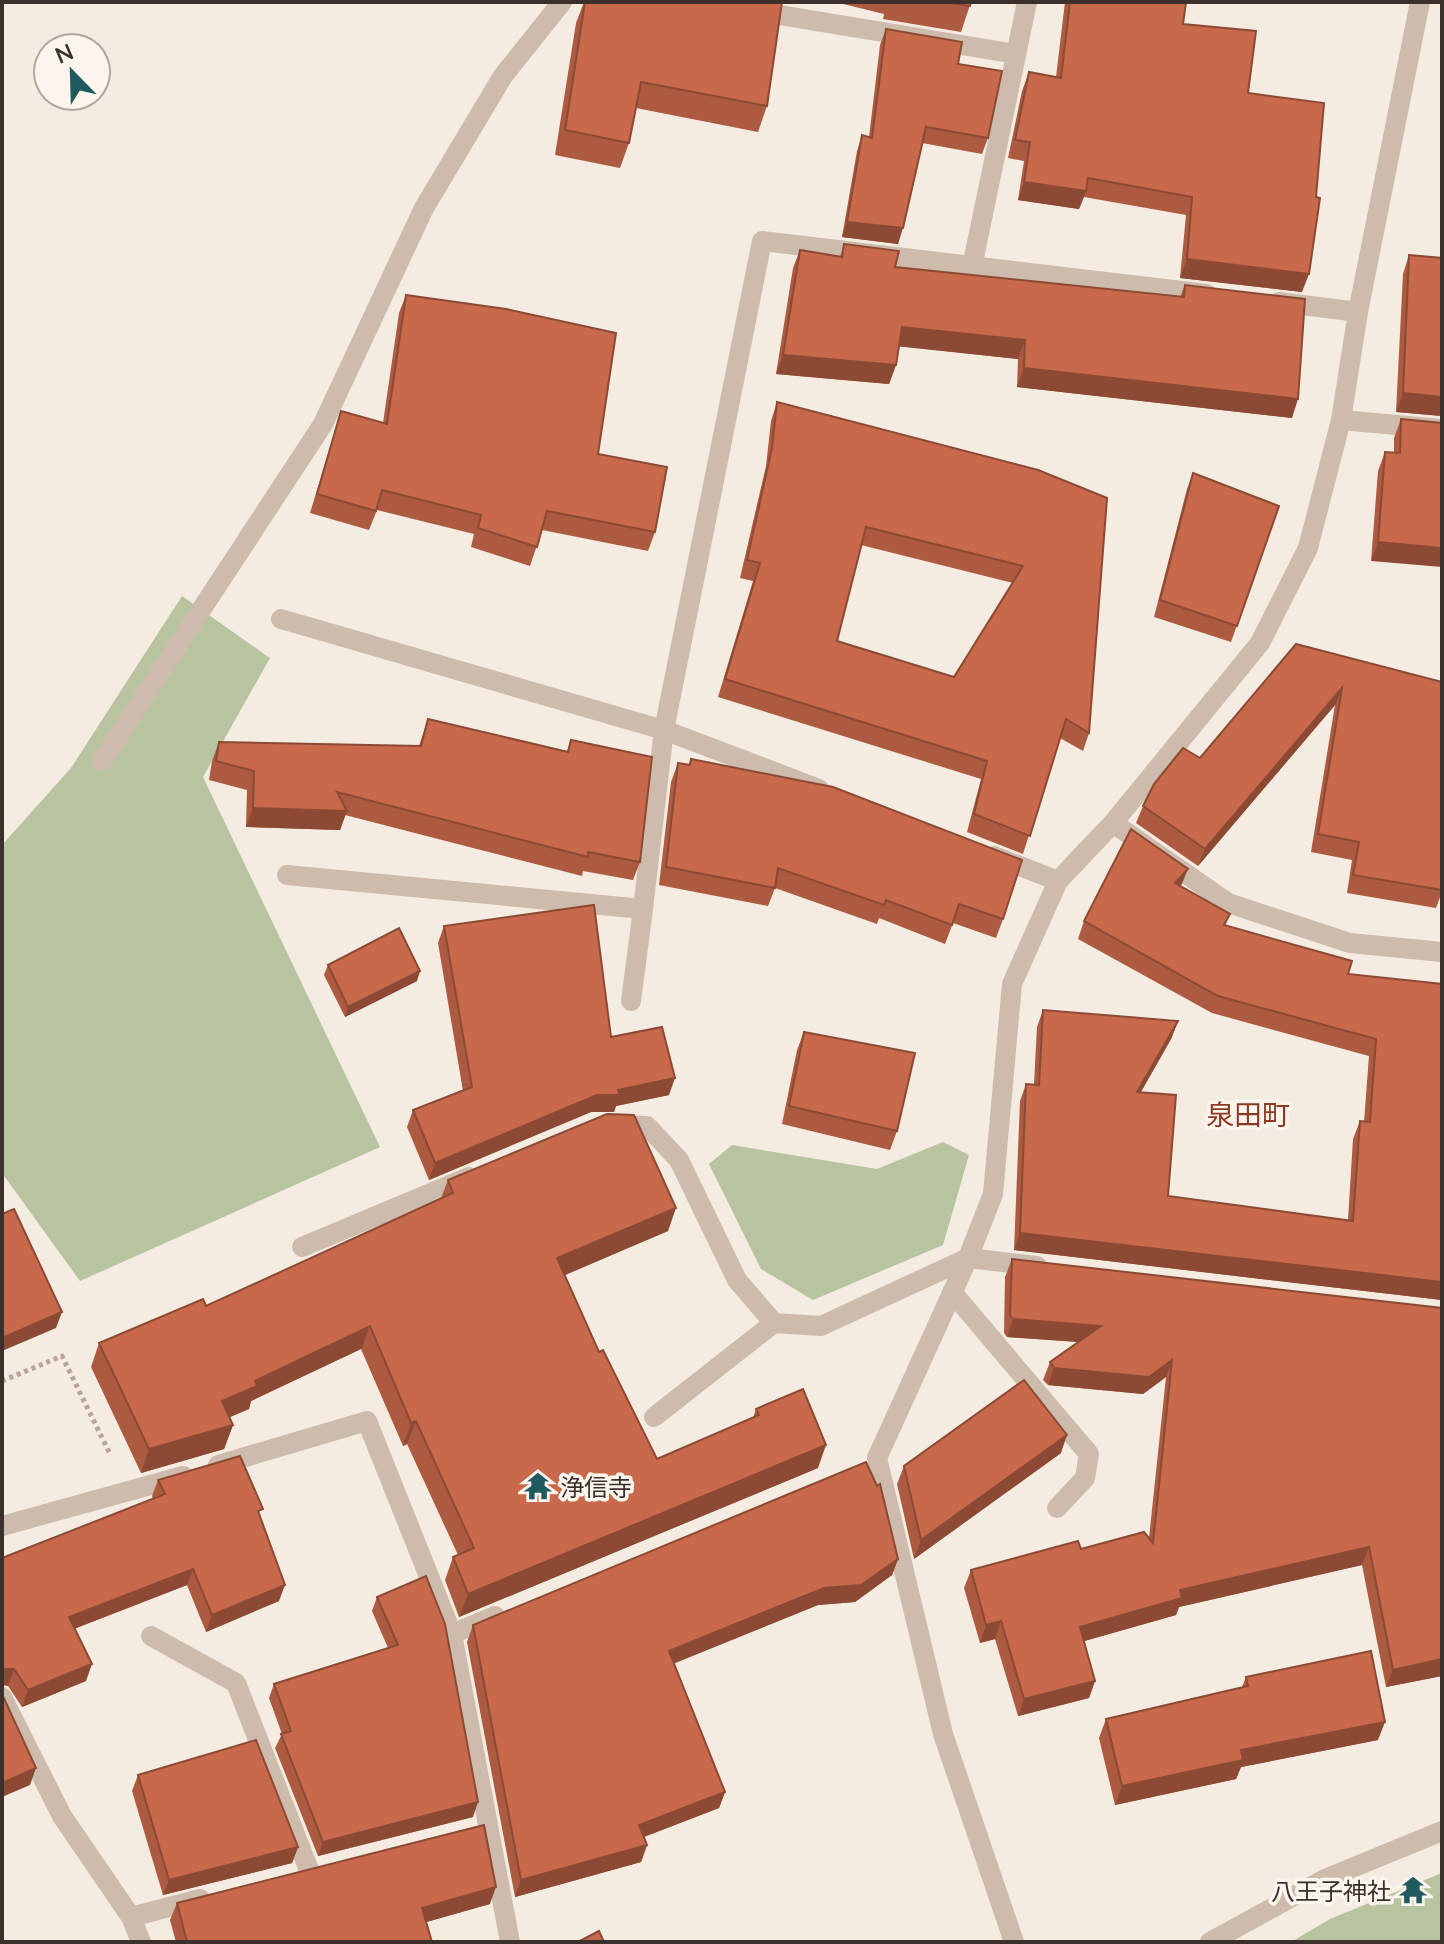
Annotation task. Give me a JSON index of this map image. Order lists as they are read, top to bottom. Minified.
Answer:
{"districts":["泉田町"],"places":{"temple":["浄信寺","八王子神社"]},"north":"top left"}
